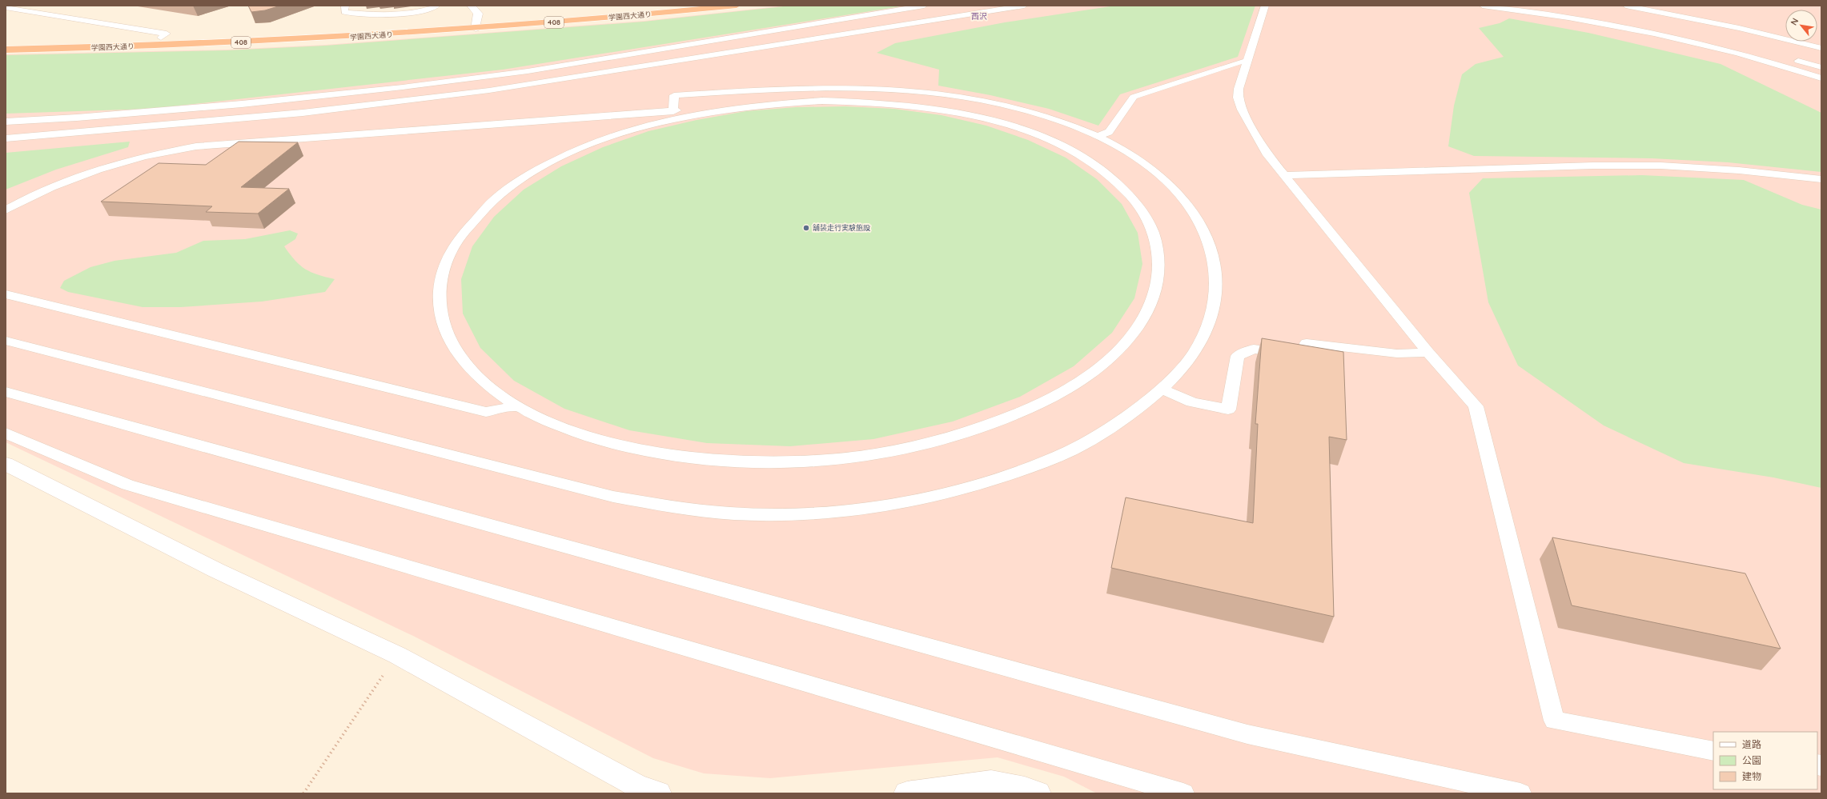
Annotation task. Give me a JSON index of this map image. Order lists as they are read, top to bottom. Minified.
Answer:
{"streets":{"highway":["学園西大通り","408"]},"districts":["西沢"],"places":["舗装走行実験施設"],"legend":["道路","公園","建物"],"north":"top left"}
